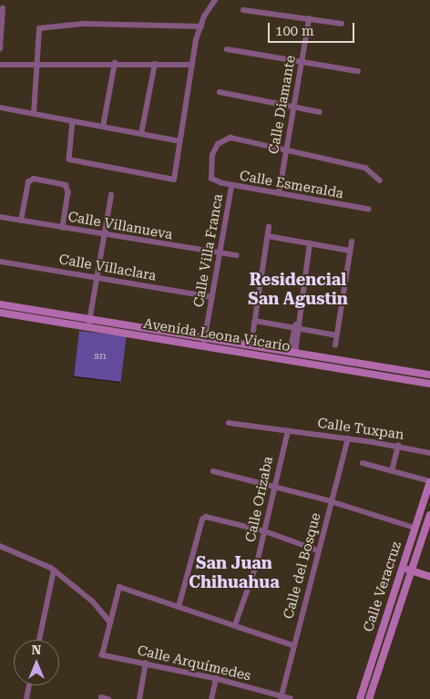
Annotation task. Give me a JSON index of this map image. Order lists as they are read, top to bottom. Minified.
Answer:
{"streets":{"street":["Calle Diamante","Calle Esmeralda","Calle Villanueva","Calle Villa Franca","Calle Villaclara","Avenida Leona Vicario","Calle Tuxpan","Calle Orizaba","Calle del Bosque","Calle Veracruz","Calle Arquímedes"]},"crossings":[["Calle Diamante","Calle Esmeralda"],["Calle Esmeralda","Calle Villa Franca"],["Calle Villanueva","Calle Villa Franca"],["Calle Villa Franca","Calle Villaclara"],["Calle Villa Franca","Avenida Leona Vicario"],["Calle Tuxpan","Calle Orizaba"],["Calle Tuxpan","Calle del Bosque"],["Calle del Bosque","Calle Arquímedes"]],"districts":["Residencial San Agustin","San Juan Chihuahua"],"house_numbers":["sn"],"scale_bar":"100 m","north":"top"}
